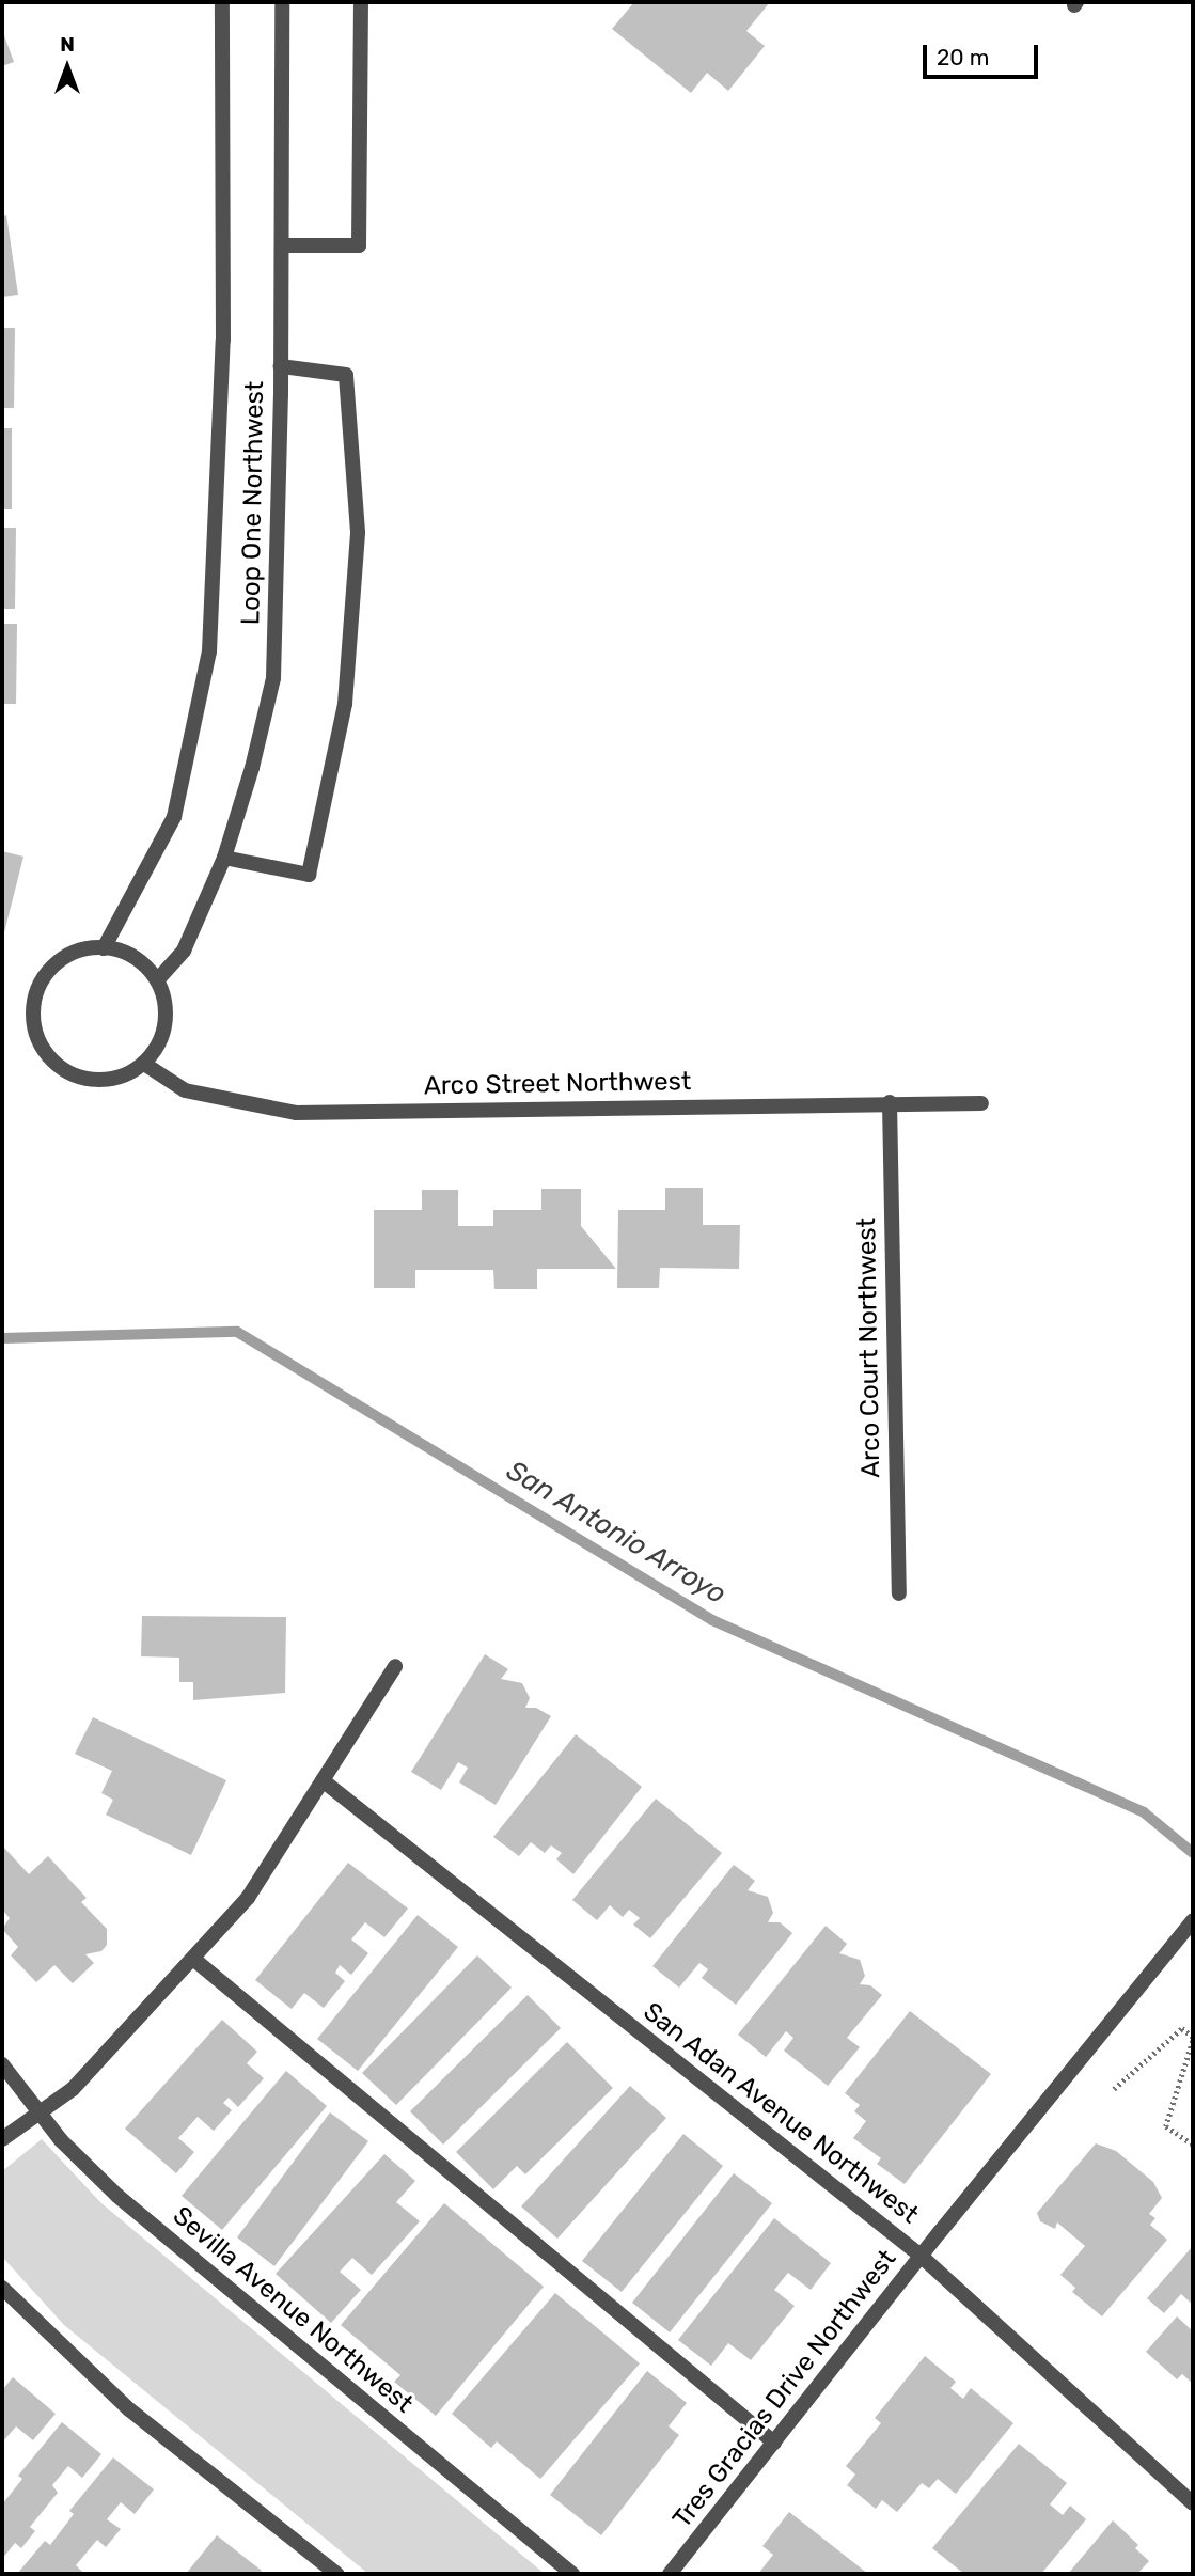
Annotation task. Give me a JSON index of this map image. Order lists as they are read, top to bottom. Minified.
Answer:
{"streets":{"street":["Loop One Northwest","Arco Street Northwest","Arco Court Northwest","San Adan Avenue Northwest","Sevilla Avenue Northwest","Tres Gracias Drive Northwest"]},"crossings":[["Loop One Northwest","Arco Street Northwest"],["Arco Street Northwest","Arco Court Northwest"],["San Adan Avenue Northwest","Tres Gracias Drive Northwest"]],"water":["San Antonio Arroyo"],"scale_bar":"20 m","north":"top"}
